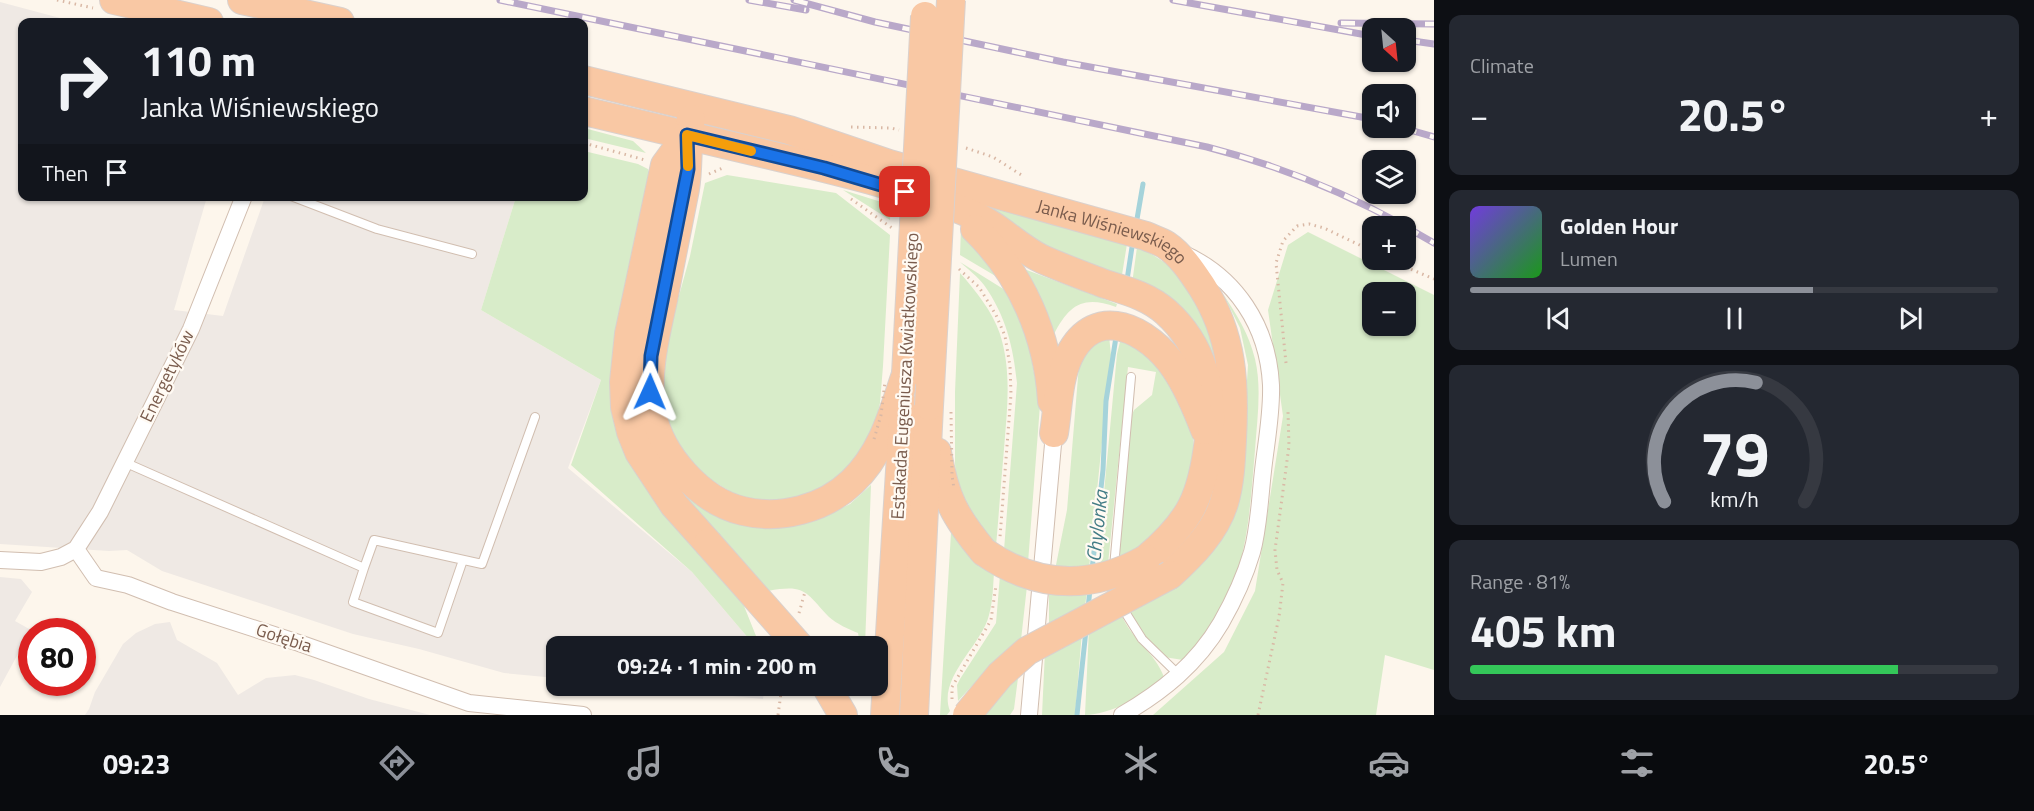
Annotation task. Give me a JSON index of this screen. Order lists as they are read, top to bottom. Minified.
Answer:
{"streets":{"highway":["Janka Wiśniewskiego","Estakada Eugeniusza Kwiatkowskiego"],"street":["Energetyków","Gołębia"]},"crossings":[["Energetyków","Gołębia"]],"water":["Chylonka"],"north":"bottom right","page":{"tile":["Climate",["Range · 81%","405 km"]],"map_buttons":["+","−"],"turn":["110 m","Janka Wiśniewskiego"],"heat":["−","20.5°","+"],"then":"Then","song":["Golden Hour","Lumen"],"limit":"80","trip":"09:24 · 1 min · 200 m","tabs":["09:23","20.5°"],"gauge":["79","km/h"]}}
